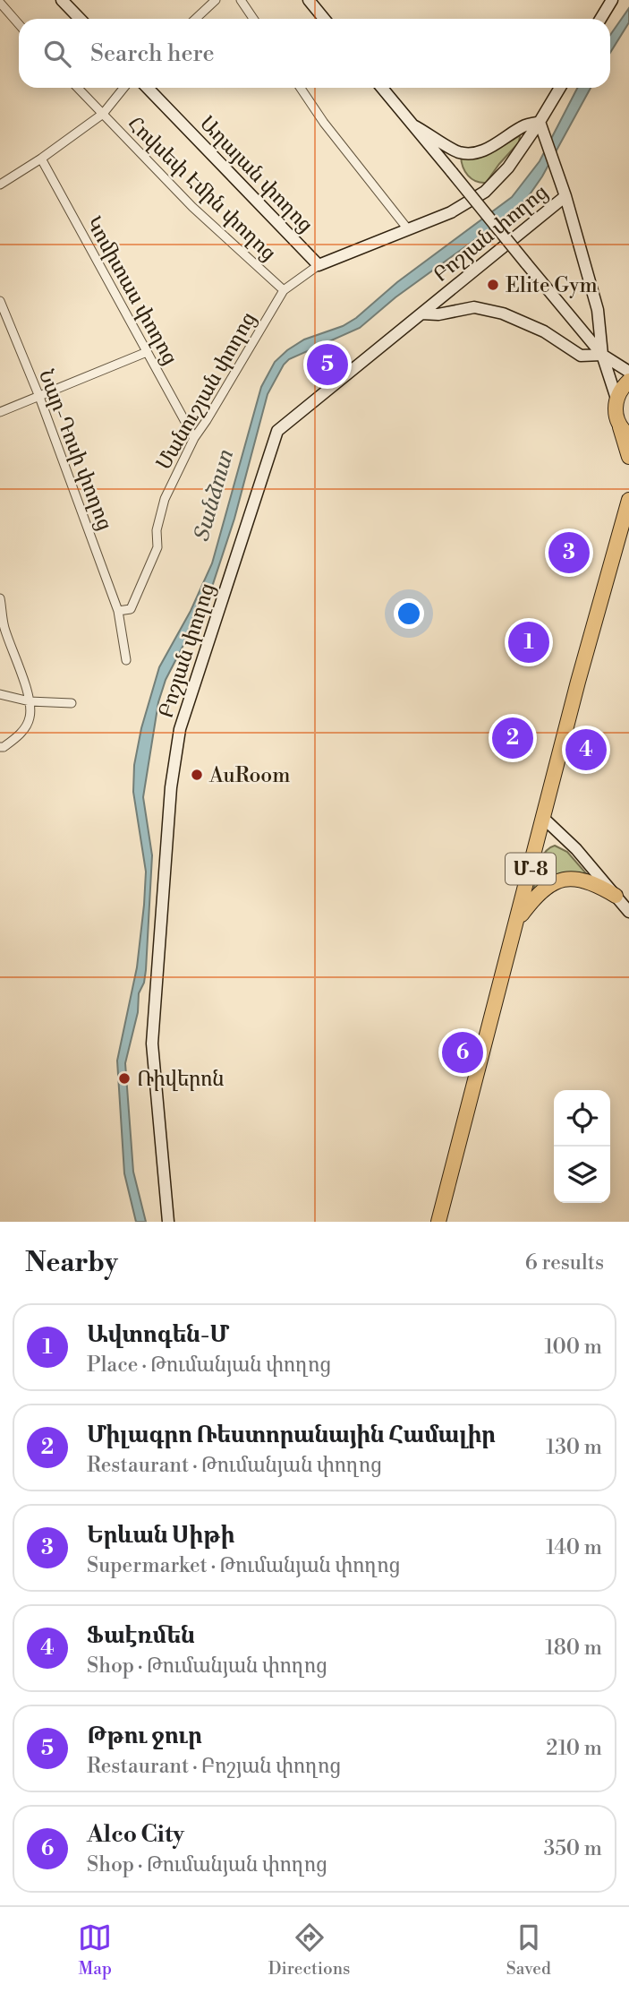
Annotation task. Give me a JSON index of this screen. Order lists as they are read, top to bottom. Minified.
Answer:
{"streets":{"highway":["Մ-8"],"street":["Աղայան փողոց","Հովսեփ Էմին փողոց","Բոշյան փողոց","Կոմիտաս փողոց","Մանուշյան փողոց","Նար-Դոսի փողոց"]},"crossings":[["Աղայան փողոց","Մանուշյան փողոց"],["Հովսեփ Էմին փողոց","Մանուշյան փողոց"],["Կոմիտաս փողոց","Մանուշյան փողոց"],["Մանուշյան փողոց","Նար-Դոսի փողոց"]],"water":["Տանձուտ"],"places":["Elite Gym","AuRoom","Ռիվերոն"],"page":{"search":"Search here","pins":["5","3","1","2","4","6"],"heading":["Nearby","6 results"],"list":[{"mark":"1","name":"Ավտոգեն-Մ","note":"Place · Թումանյան փողոց","value":"100 m"},{"mark":"2","name":"Միլագրո Ռեստորանային Համալիր","note":"Restaurant · Թումանյան փողոց","value":"130 m"},{"mark":"3","name":"Երևան Սիթի","note":"Supermarket · Թումանյան փողոց","value":"140 m"},{"mark":"4","name":"Ֆաէռմեն","note":"Shop · Թումանյան փողոց","value":"180 m"},{"mark":"5","name":"Թթու ջուր","note":"Restaurant · Բոշյան փողոց","value":"210 m"},{"mark":"6","name":"Alco City","note":"Shop · Թումանյան փողոց","value":"350 m"}],"nav":["Map","Directions","Saved"]}}
